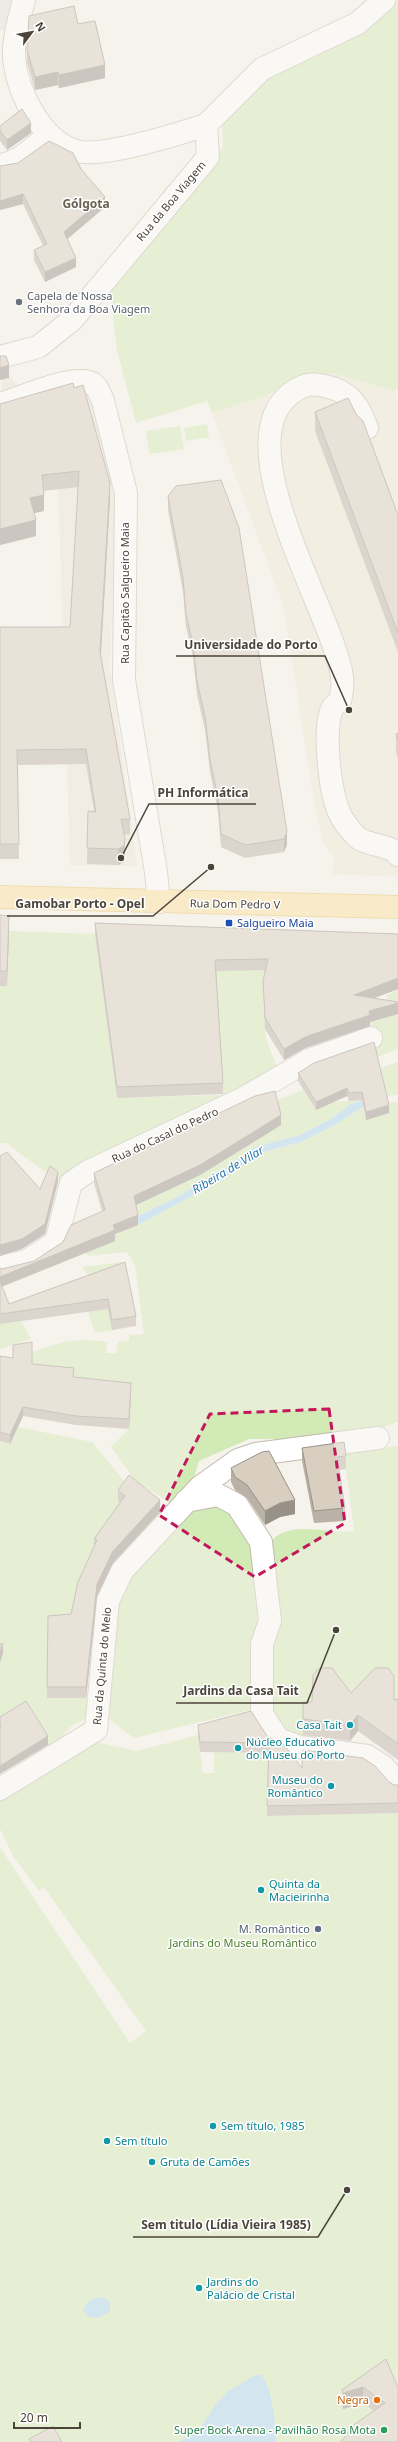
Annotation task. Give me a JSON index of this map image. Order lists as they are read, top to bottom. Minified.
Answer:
{"streets":{"main road":["Rua Dom Pedro V"],"street":["Rua da Boa Viagem","Rua Capitão Salgueiro Maia","Rua do Casal do Pedro","Rua da Quinta do Meio"]},"crossings":[["Rua Capitão Salgueiro Maia","Rua Dom Pedro V"]],"districts":["Gólgota"],"water":["Ribeira de Vilar"],"parks":["Jardins do Museu Romântico"],"places":{"other":["Capela de Nossa Senhora da Boa Viagem","Universidade do Porto","PH Informática","Gamobar Porto - Opel","Jardins da Casa Tait","Casa Tait","Núcleo Educativo do Museu do Porto","Museu do Romântico","Quinta da Macieirinha","M. Romântico","Sem título, 1985","Sem título","Gruta de Camões","Sem titulo (Lídia Vieira 1985)","Jardins do Palácio de Cristal","Negra","Super Bock Arena - Pavilhão Rosa Mota"],"transit":["Salgueiro Maia"]},"scale_bar":"20 m","north":"top right"}
